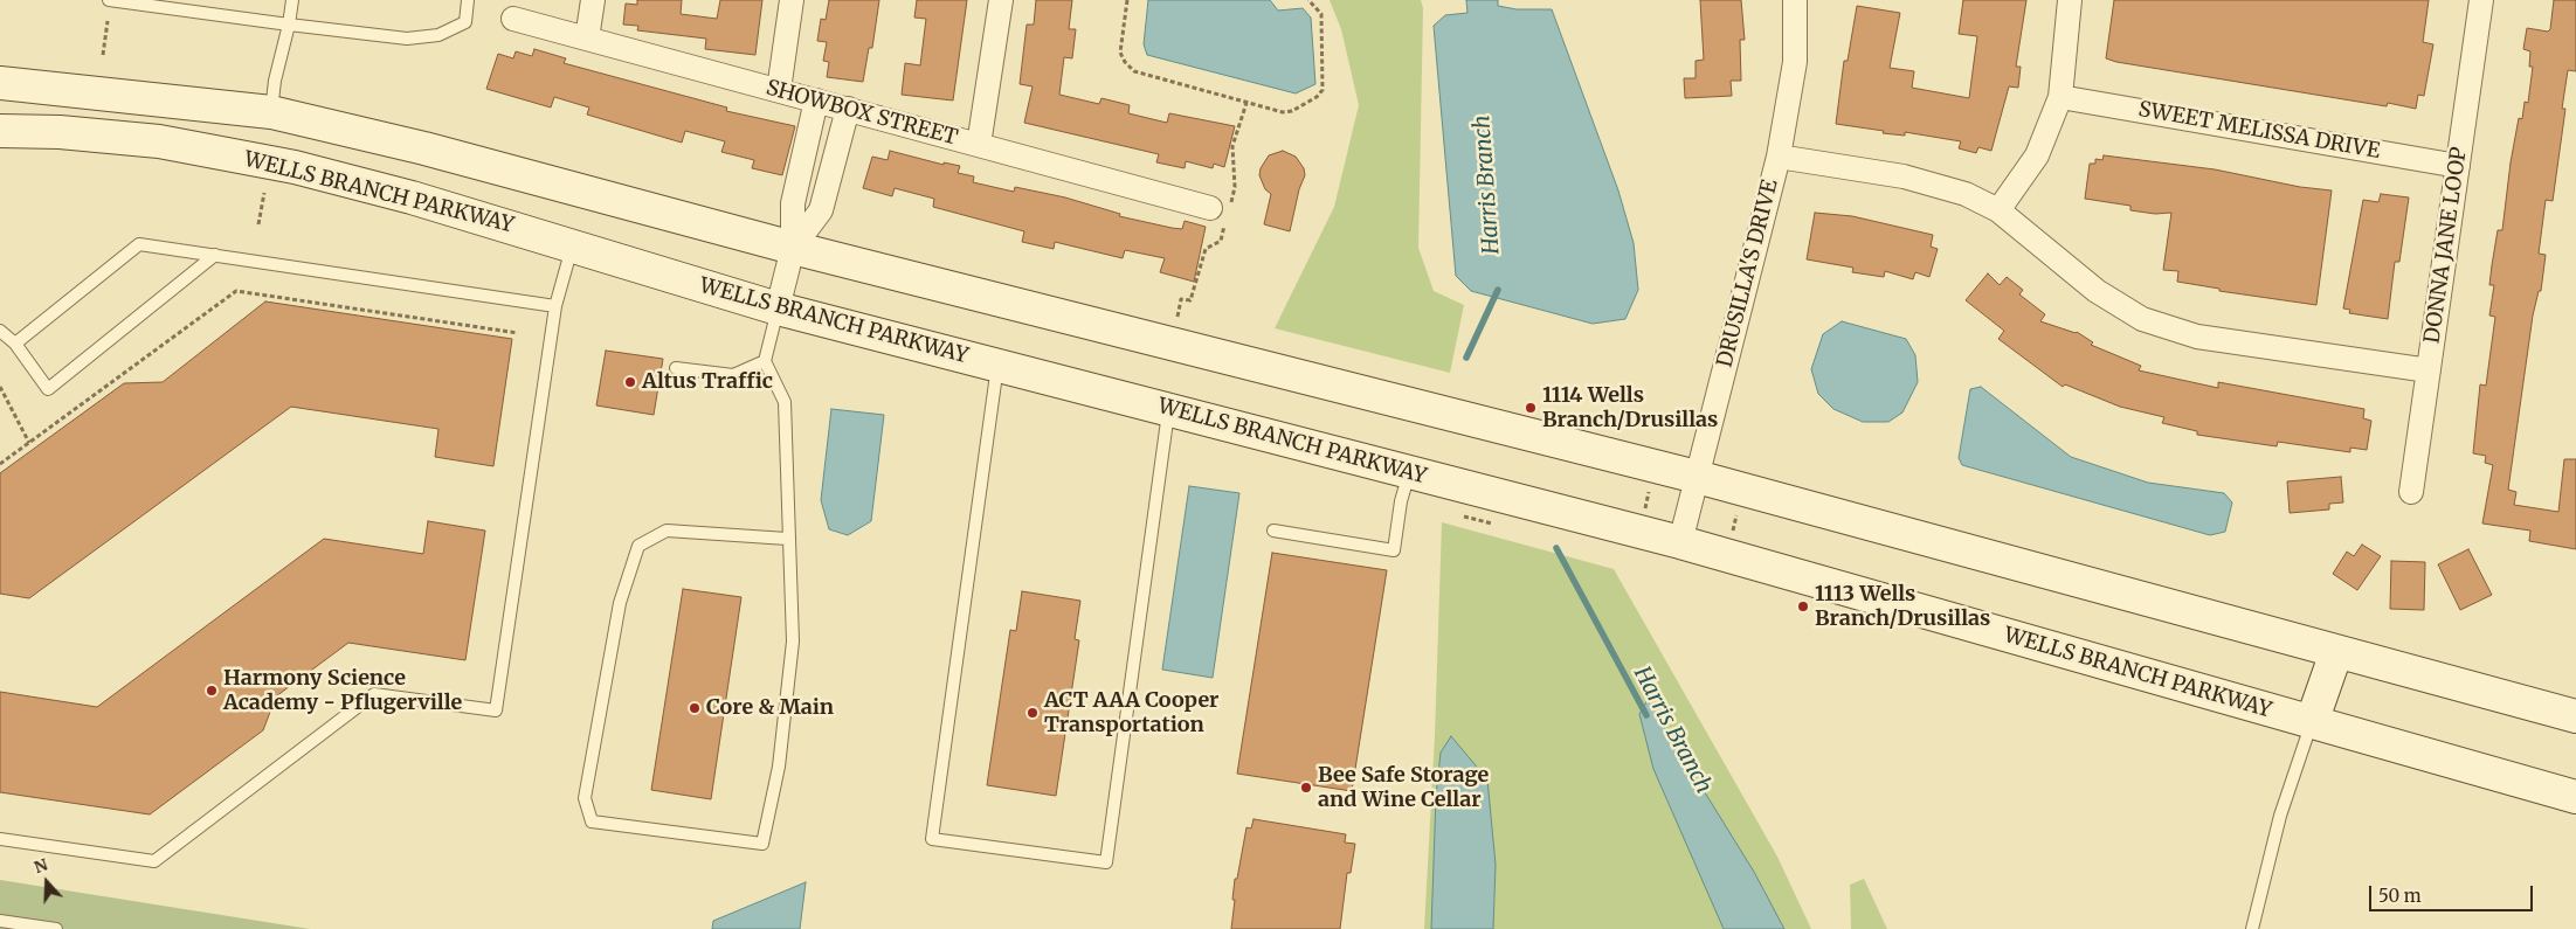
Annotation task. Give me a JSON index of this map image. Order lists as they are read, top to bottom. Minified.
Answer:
{"streets":{"main road":["WELLS BRANCH PARKWAY"],"street":["SHOWBOX STREET","SWEET MELISSA DRIVE","DONNA JANE LOOP","DRUSILLA'S DRIVE"]},"crossings":[["SWEET MELISSA DRIVE","DONNA JANE LOOP"],["WELLS BRANCH PARKWAY","DRUSILLA'S DRIVE"]],"water":["Harris Branch"],"places":["Altus Traffic","1114 Wells Branch/Drusillas","1113 Wells Branch/Drusillas","Harmony Science Academy - Pflugerville","Core & Main","ACT AAA Cooper Transportation","Bee Safe Storage and Wine Cellar"],"scale_bar":"50 m","north":"top"}
